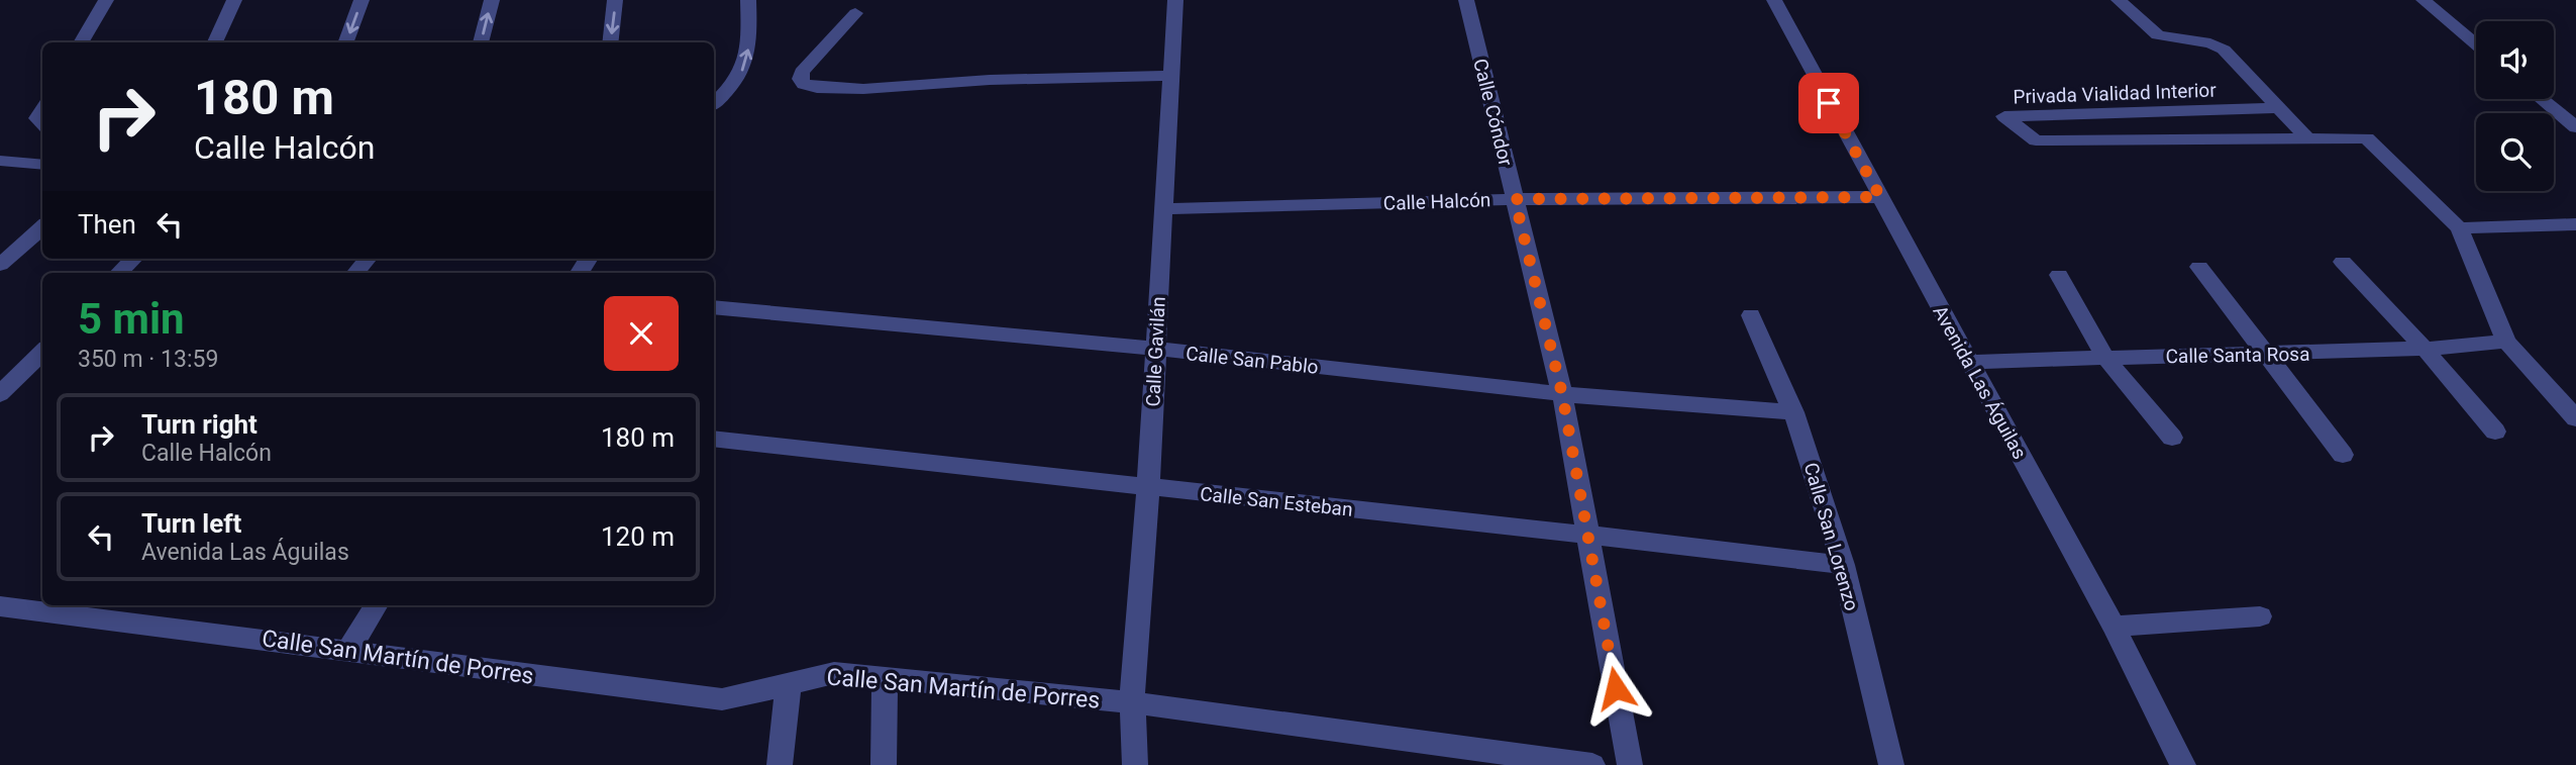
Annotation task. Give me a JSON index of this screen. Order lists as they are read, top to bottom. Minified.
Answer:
{"streets":{"street":["Privada Vialidad Interior","Calle Cóndor","Calle Halcón","Calle Gavilán","Calle Santa Rosa","Calle San Pablo","Avenida Las Águilas","Calle San Esteban","Calle San Lorenzo","Calle San Martín de Porres"]},"crossings":[["Calle Cóndor","Calle Halcón"],["Calle Cóndor","Calle San Pablo"],["Calle Cóndor","Calle San Esteban"],["Calle Halcón","Calle Gavilán"],["Calle Halcón","Avenida Las Águilas"],["Calle Gavilán","Calle San Pablo"],["Calle Gavilán","Calle San Esteban"],["Calle Gavilán","Calle San Martín de Porres"],["Calle Santa Rosa","Avenida Las Águilas"],["Calle San Pablo","Calle San Lorenzo"],["Calle San Esteban","Calle San Lorenzo"]],"page":{"turn":["180 m","Calle Halcón"],"then":"Then","heading":["5 min","350 m · 13:59"],"list":[{"name":"Turn right","note":"Calle Halcón","value":"180 m"},{"name":"Turn left","note":"Avenida Las Águilas","value":"120 m"}]}}
